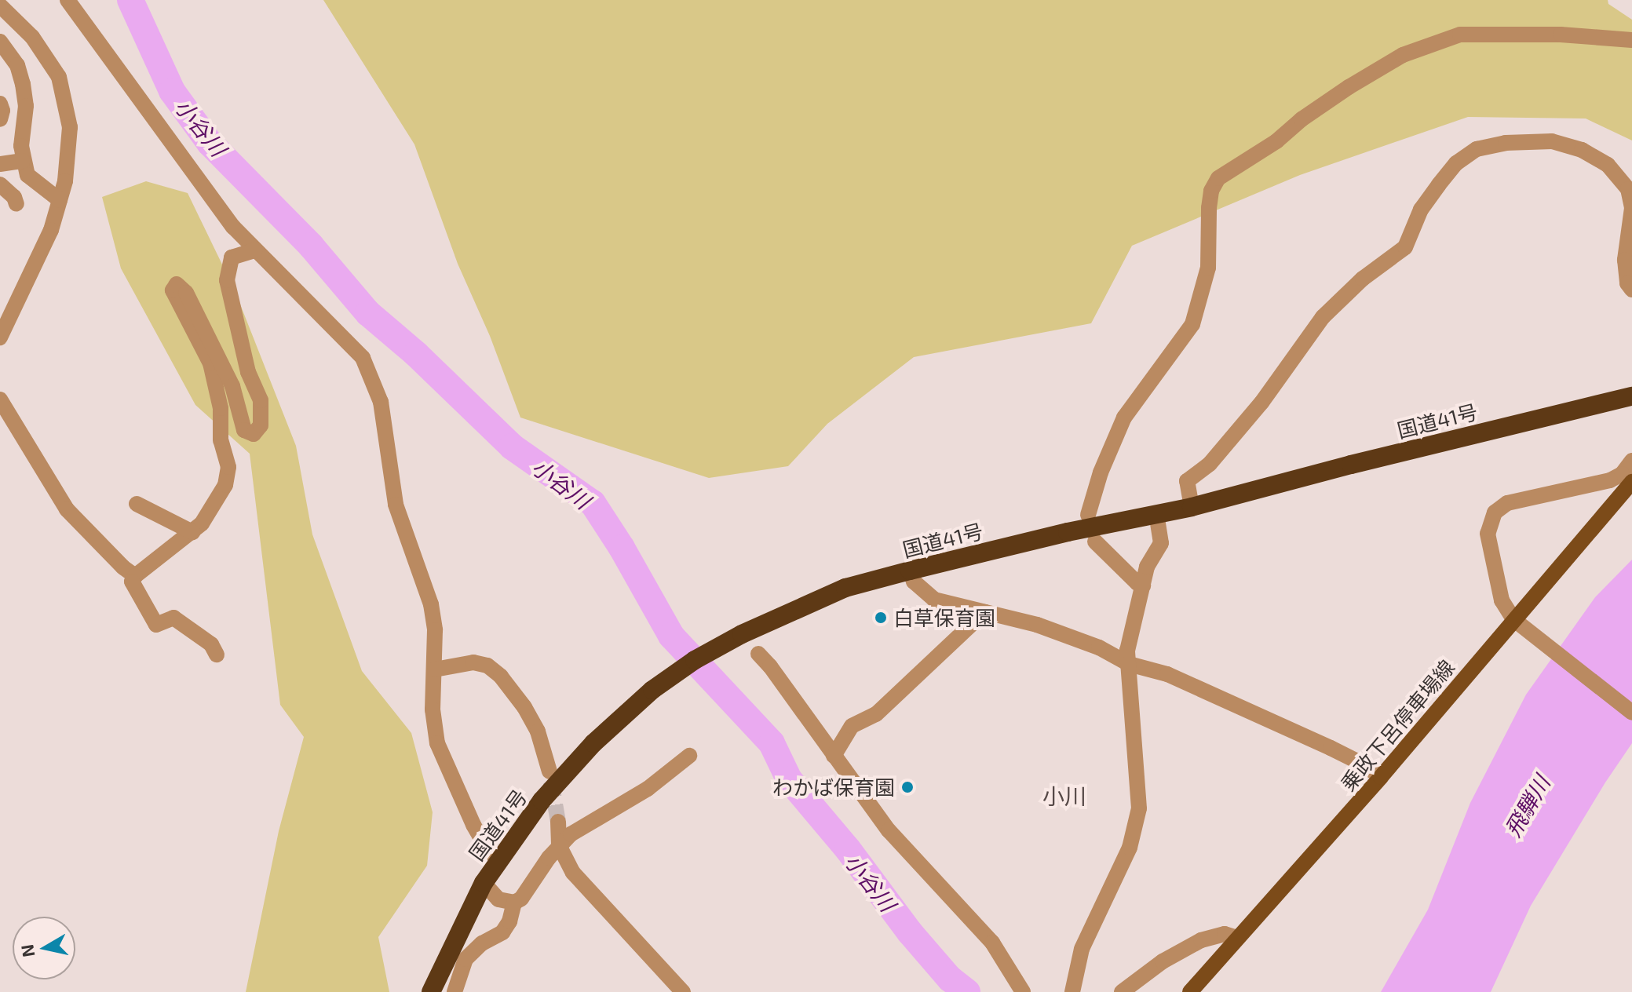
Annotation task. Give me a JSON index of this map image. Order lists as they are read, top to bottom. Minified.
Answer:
{"streets":{"highway":["国道41号"],"main road":["乗政下呂停車場線"]},"districts":["小川"],"water":["小谷川","飛騨川"],"places":["白草保育園","わかば保育園"],"north":"left"}
